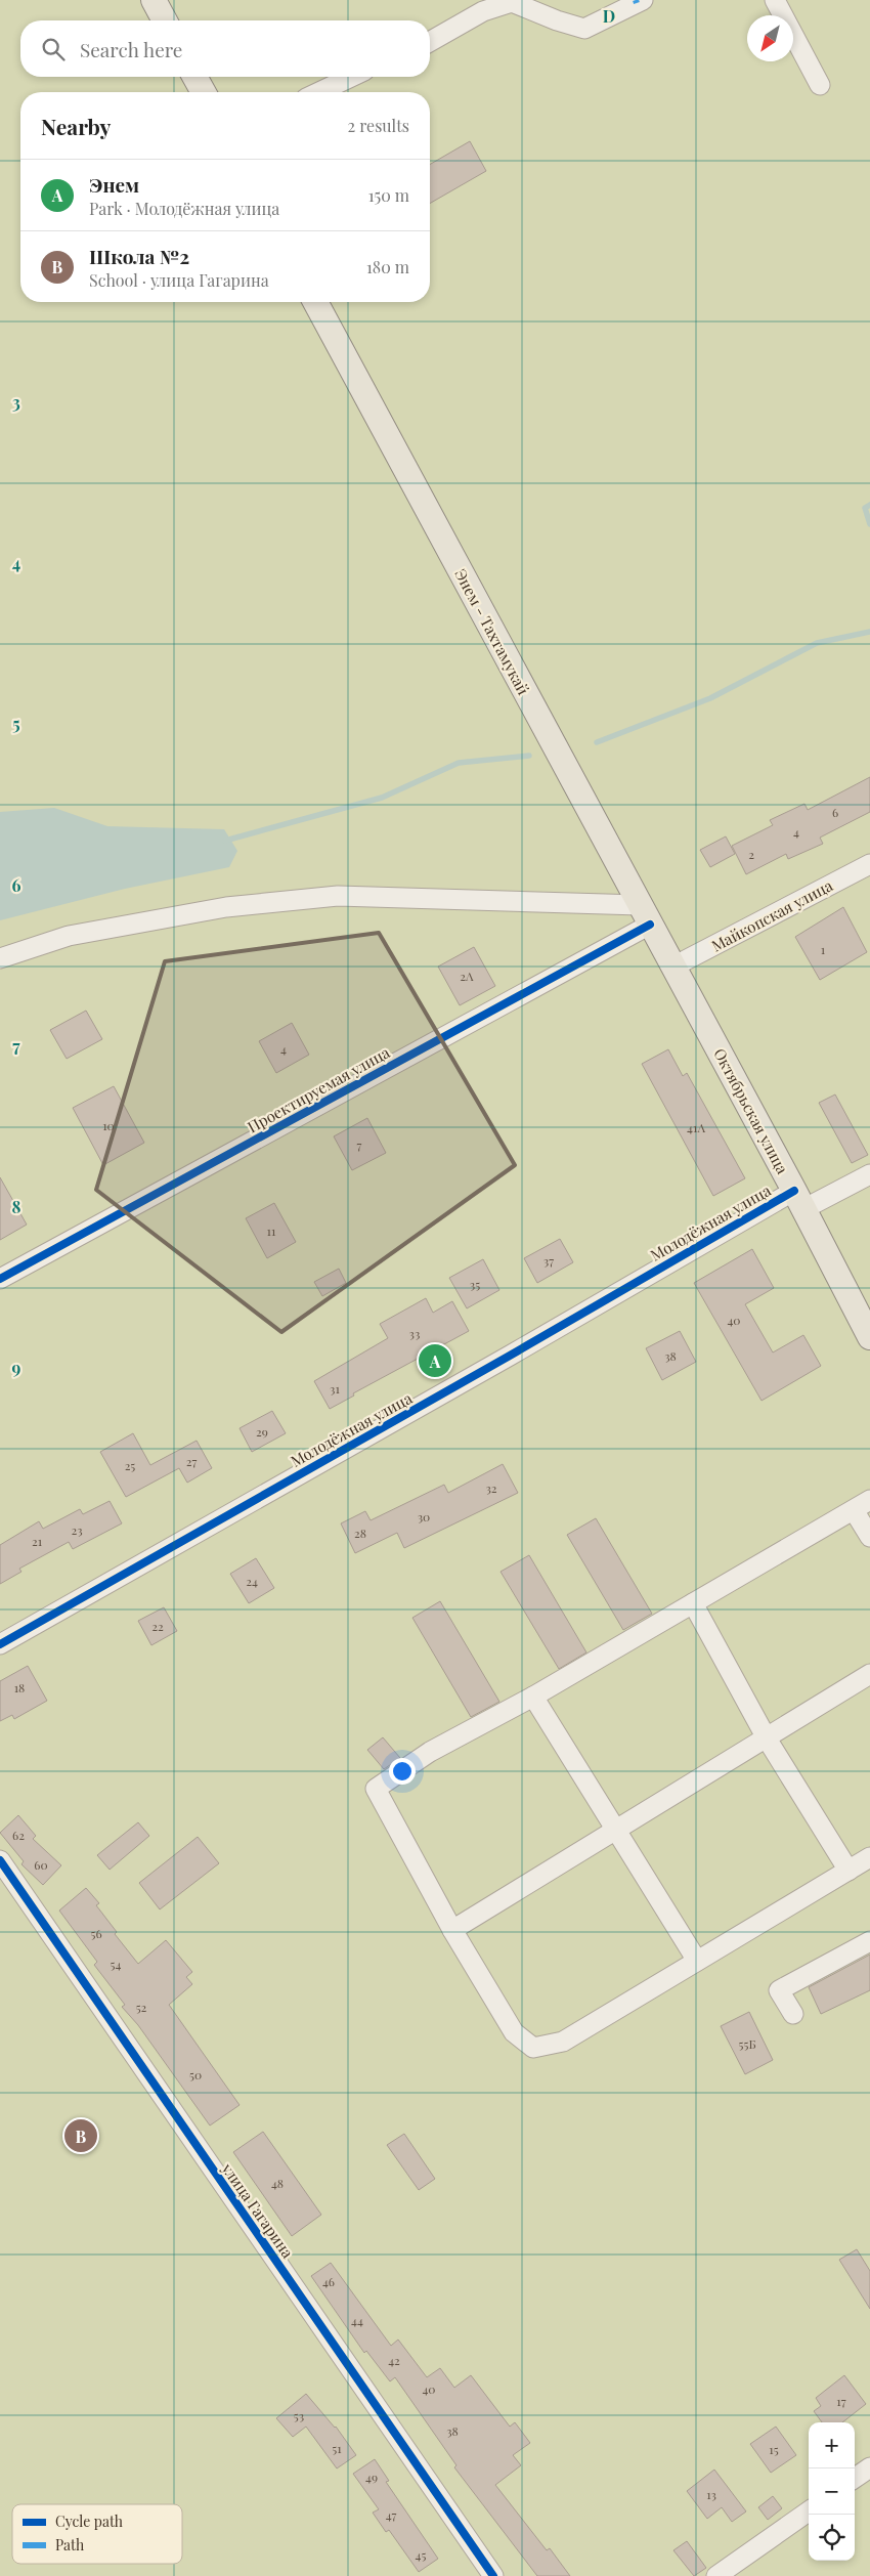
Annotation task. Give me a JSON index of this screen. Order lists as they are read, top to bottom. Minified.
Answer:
{"streets":{"main road":["Энем - Тахтамукай","Октябрьская улица"],"street":["Майкопская улица","Проектируемая улица","Молодёжная улица","улица Гагарина"]},"crossings":[["Энем - Тахтамукай","Майкопская улица"],["Энем - Тахтамукай","Проектируемая улица"],["Энем - Тахтамукай","Октябрьская улица"],["Майкопская улица","Октябрьская улица"],["Октябрьская улица","Молодёжная улица"]],"house_numbers":["6","4","2","1","2А","4","10","41А","7","11","37","35","40","33","38","31","29","27","25","32","30","23","28","21","24","22","18","62","60","56","54","52","55Б","50","48","46","44","42","40","17","53","38","51","15","49","13","47","45"],"legend":["Cycle path","Path"],"north":"bottom left","page":{"search":"Search here","heading":["Nearby","2 results"],"list":[{"mark":"A","name":"Энем","note":"Park · Молодёжная улица","value":"150 m"},{"mark":"B","name":"Школа №2","note":"School · улица Гагарина","value":"180 m"}],"pins":["A","B"],"map_buttons":["+","−"]},"grid":{"columns":["D"],"rows":["3","4","5","6","7","8","9"]}}
